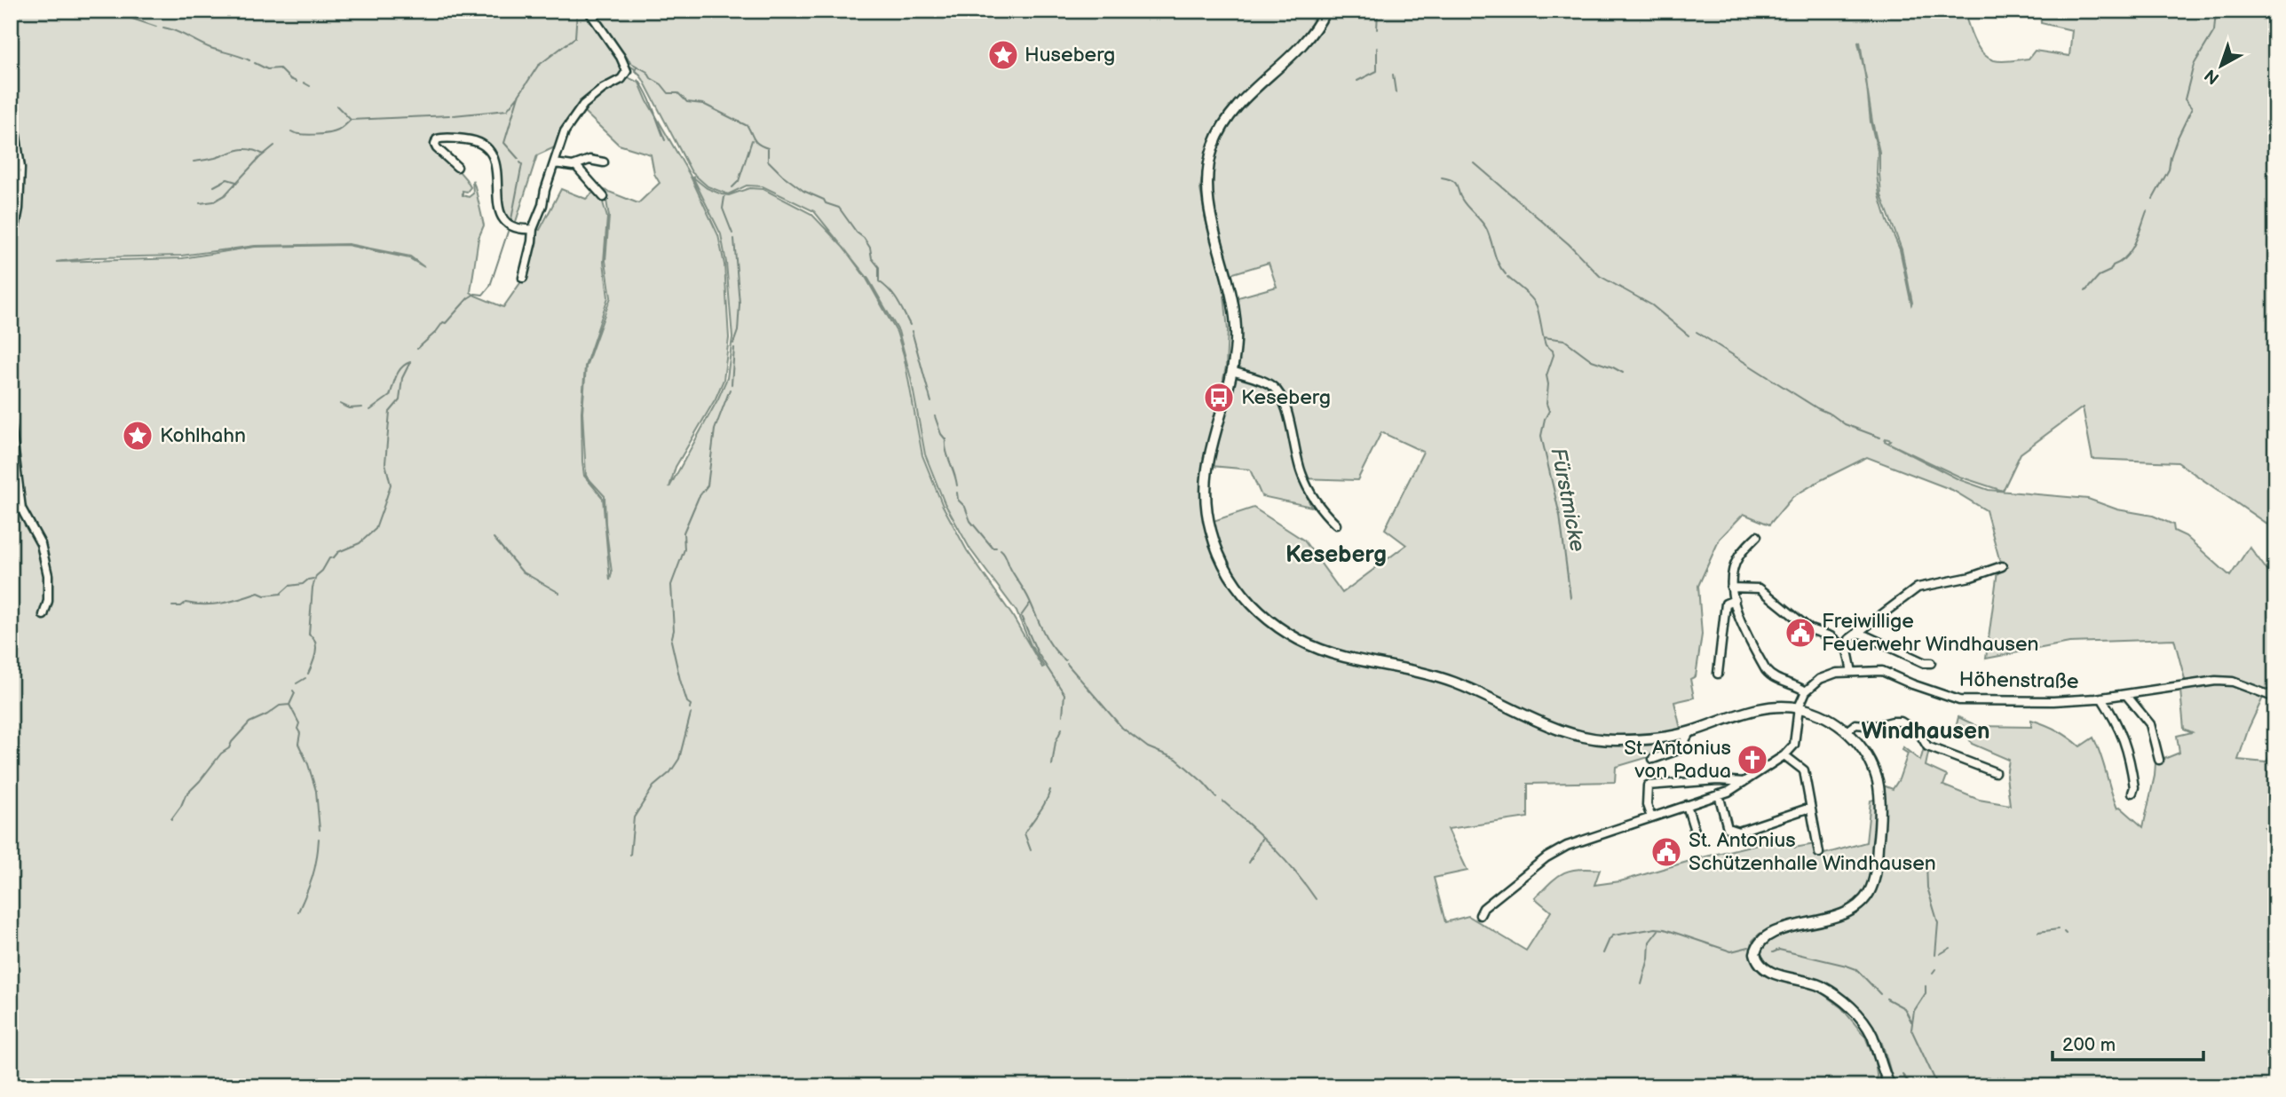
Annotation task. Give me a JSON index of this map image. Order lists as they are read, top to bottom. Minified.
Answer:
{"streets":{"street":["Höhenstraße"]},"districts":["Keseberg","Windhausen"],"water":["Fürstmicke"],"places":{"place":["Huseberg","Kohlhahn"],"bus stop":["Keseberg"],"public building":["Freiwillige Feuerwehr Windhausen","St. Antonius Schützenhalle Windhausen"],"church":["St. Antonius von Padua"]},"scale_bar":"200 m","north":"bottom left"}
